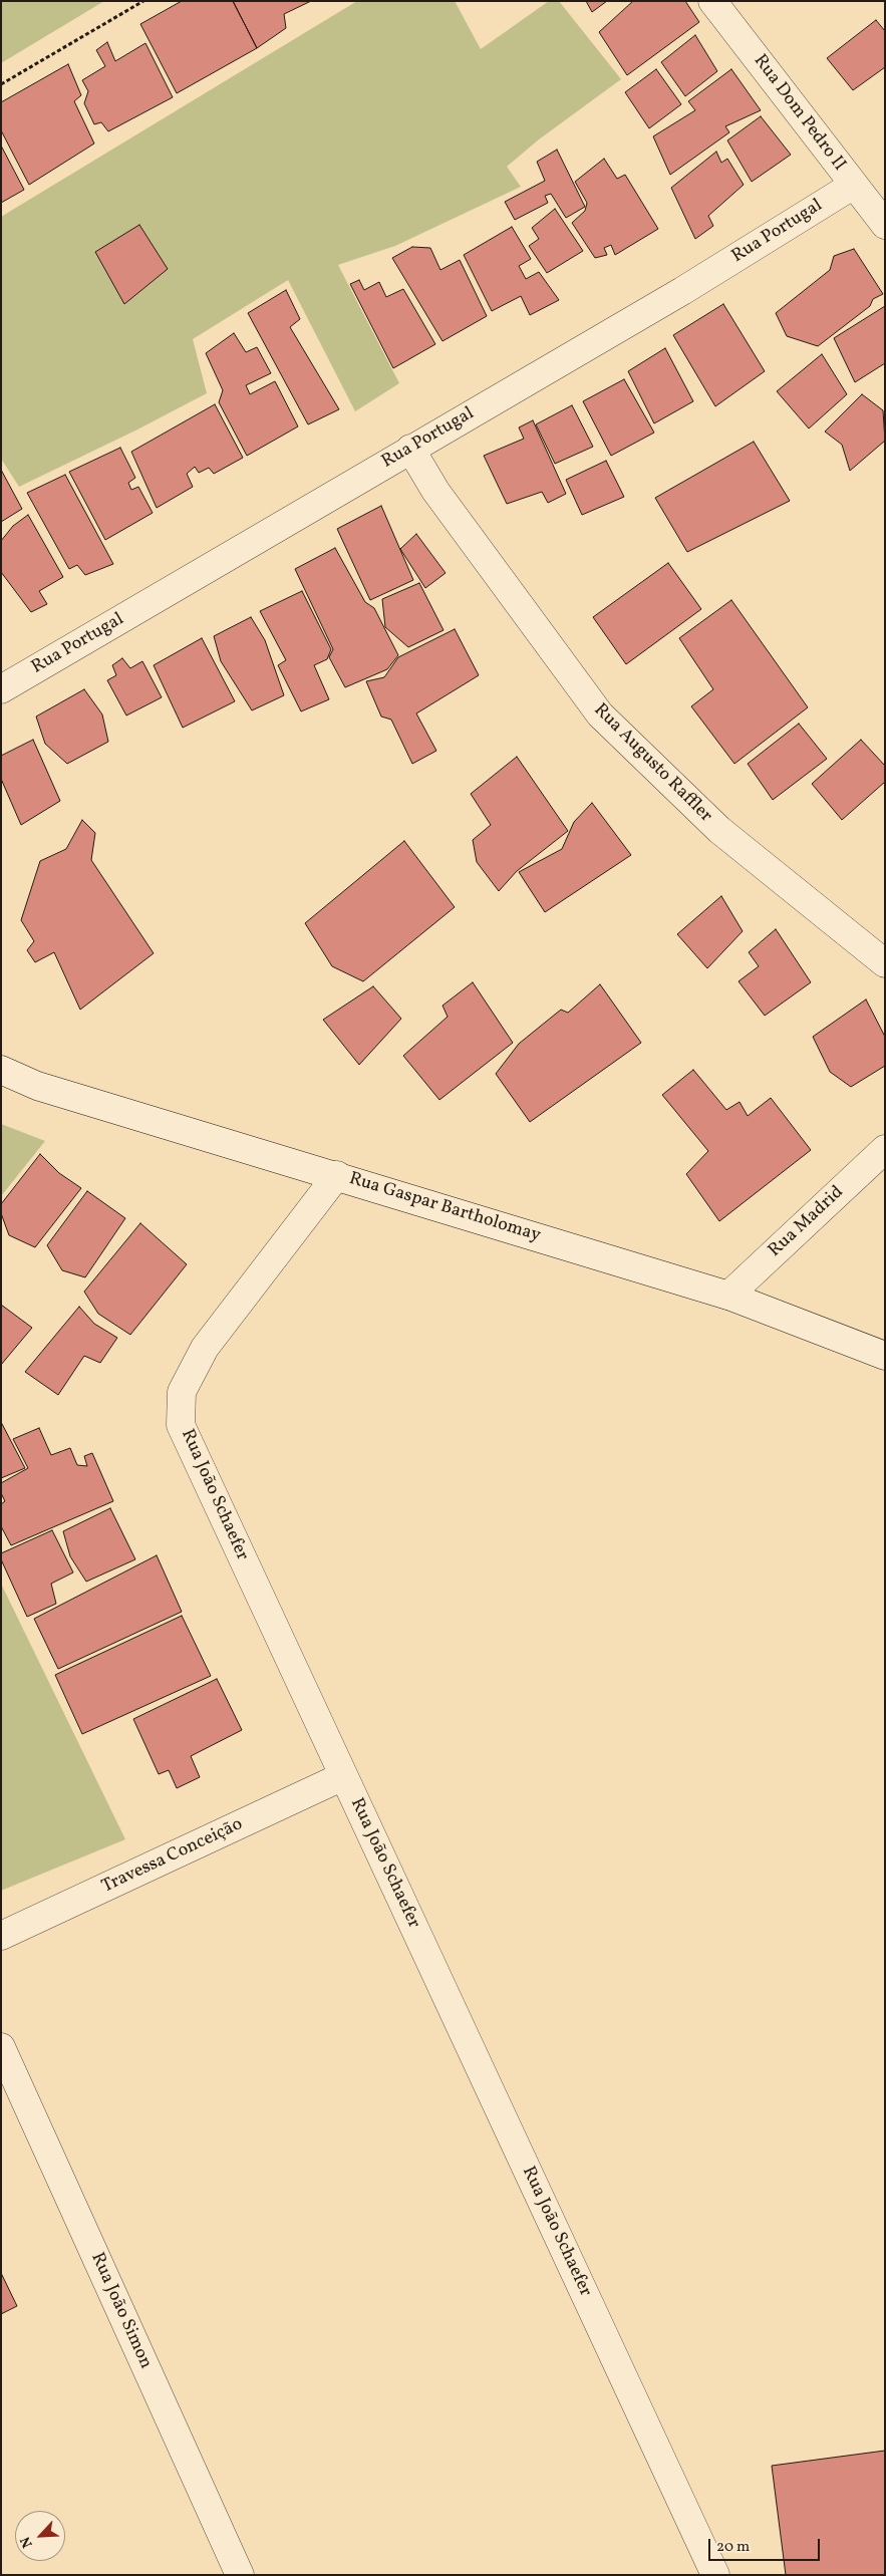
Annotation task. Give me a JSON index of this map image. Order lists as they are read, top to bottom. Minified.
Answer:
{"streets":{"street":["Rua Dom Pedro II","Rua Portugal","Rua Augusto Raffler","Rua Gaspar Bartholomay","Rua Madrid","Rua João Schaefer","Travessa Conceição","Rua João Simon"]},"crossings":[["Rua Dom Pedro II","Rua Portugal"],["Rua Portugal","Rua Augusto Raffler"],["Rua Gaspar Bartholomay","Rua Madrid"],["Rua Gaspar Bartholomay","Rua João Schaefer"],["Rua João Schaefer","Travessa Conceição"]],"scale_bar":"20 m","north":"bottom left"}
